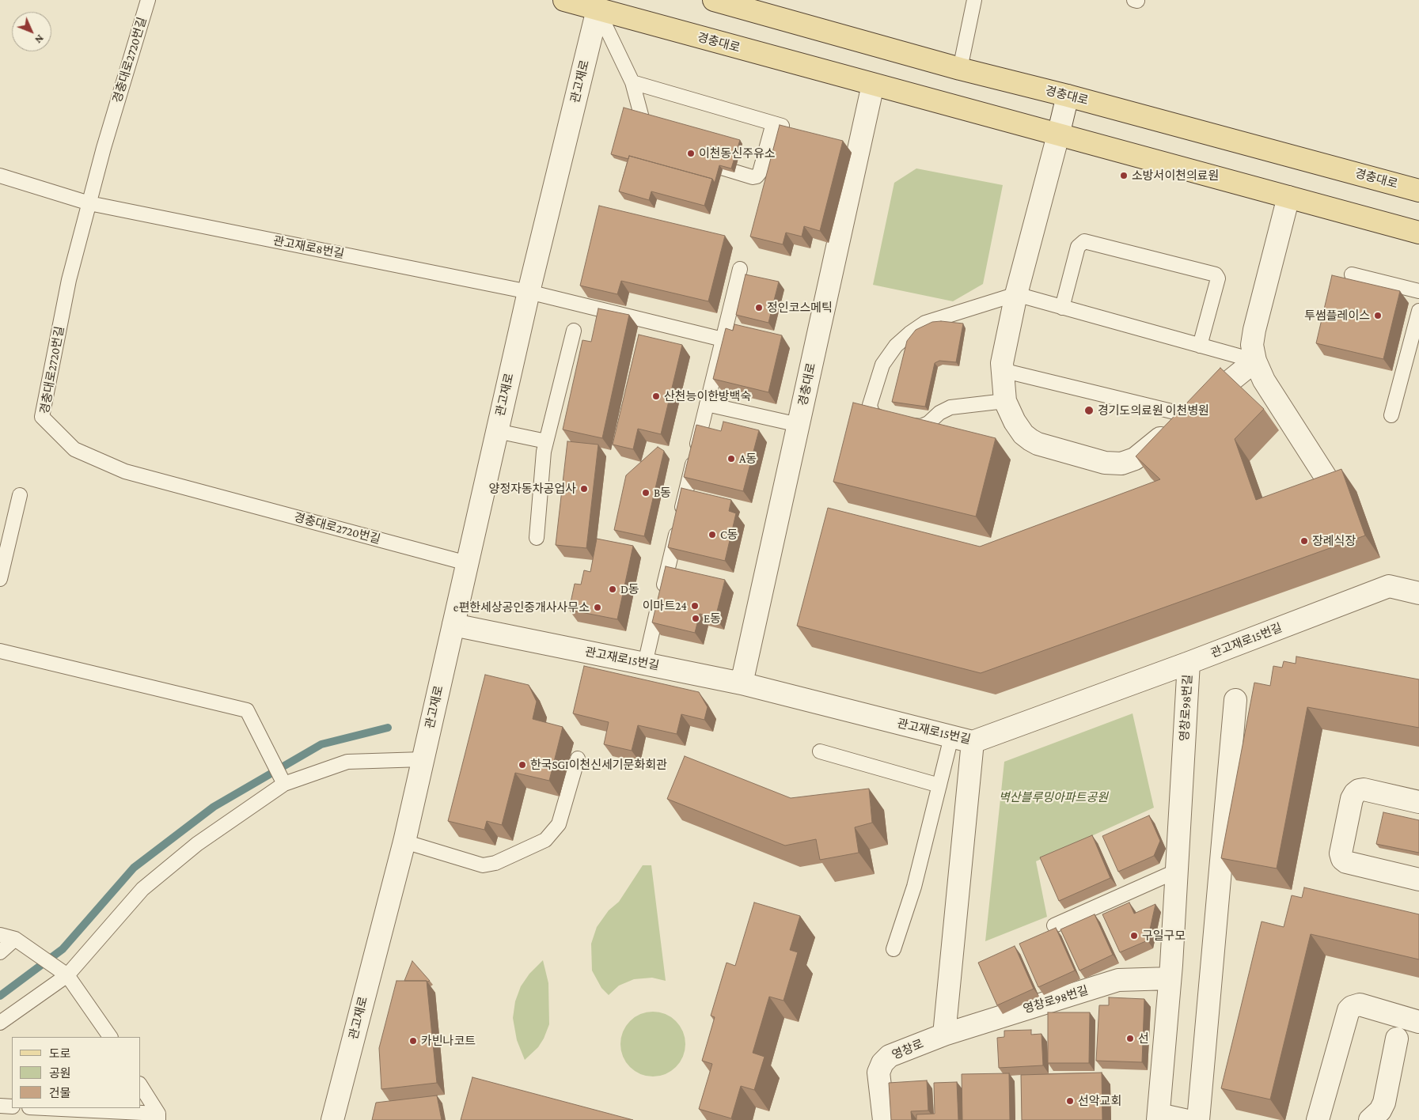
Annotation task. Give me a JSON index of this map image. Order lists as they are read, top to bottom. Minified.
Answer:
{"streets":{"main road":["경충대로"],"street":["관고재로","관고재로15번길","영창로98번길","영창로"],"lane":["경충대로2720번길","관고재로8번길"]},"crossings":[["경충대로","관고재로"],["경충대로","관고재로15번길"],["경충대로2720번길","관고재로"],["경충대로2720번길","관고재로8번길"],["관고재로","관고재로8번길"],["관고재로","관고재로15번길"],["관고재로15번길","영창로98번길"],["영창로98번길","영창로"]],"parks":["벽산블루밍아파트공원"],"places":["이천동신주유소","소방서이천의료원","정인코스메틱","투썸플레이스","산천능이한방백숙","경기도의료원 이천병원","A동","양정자동차공업사","B동","C동","장례식장","D동","이마트24","e편한세상공인중개사사무소","E동","한국SGI이천신세기문화회관","구일구모","선","카빈나코트","선악교회"],"legend":["도로","공원","건물"],"north":"bottom right"}
